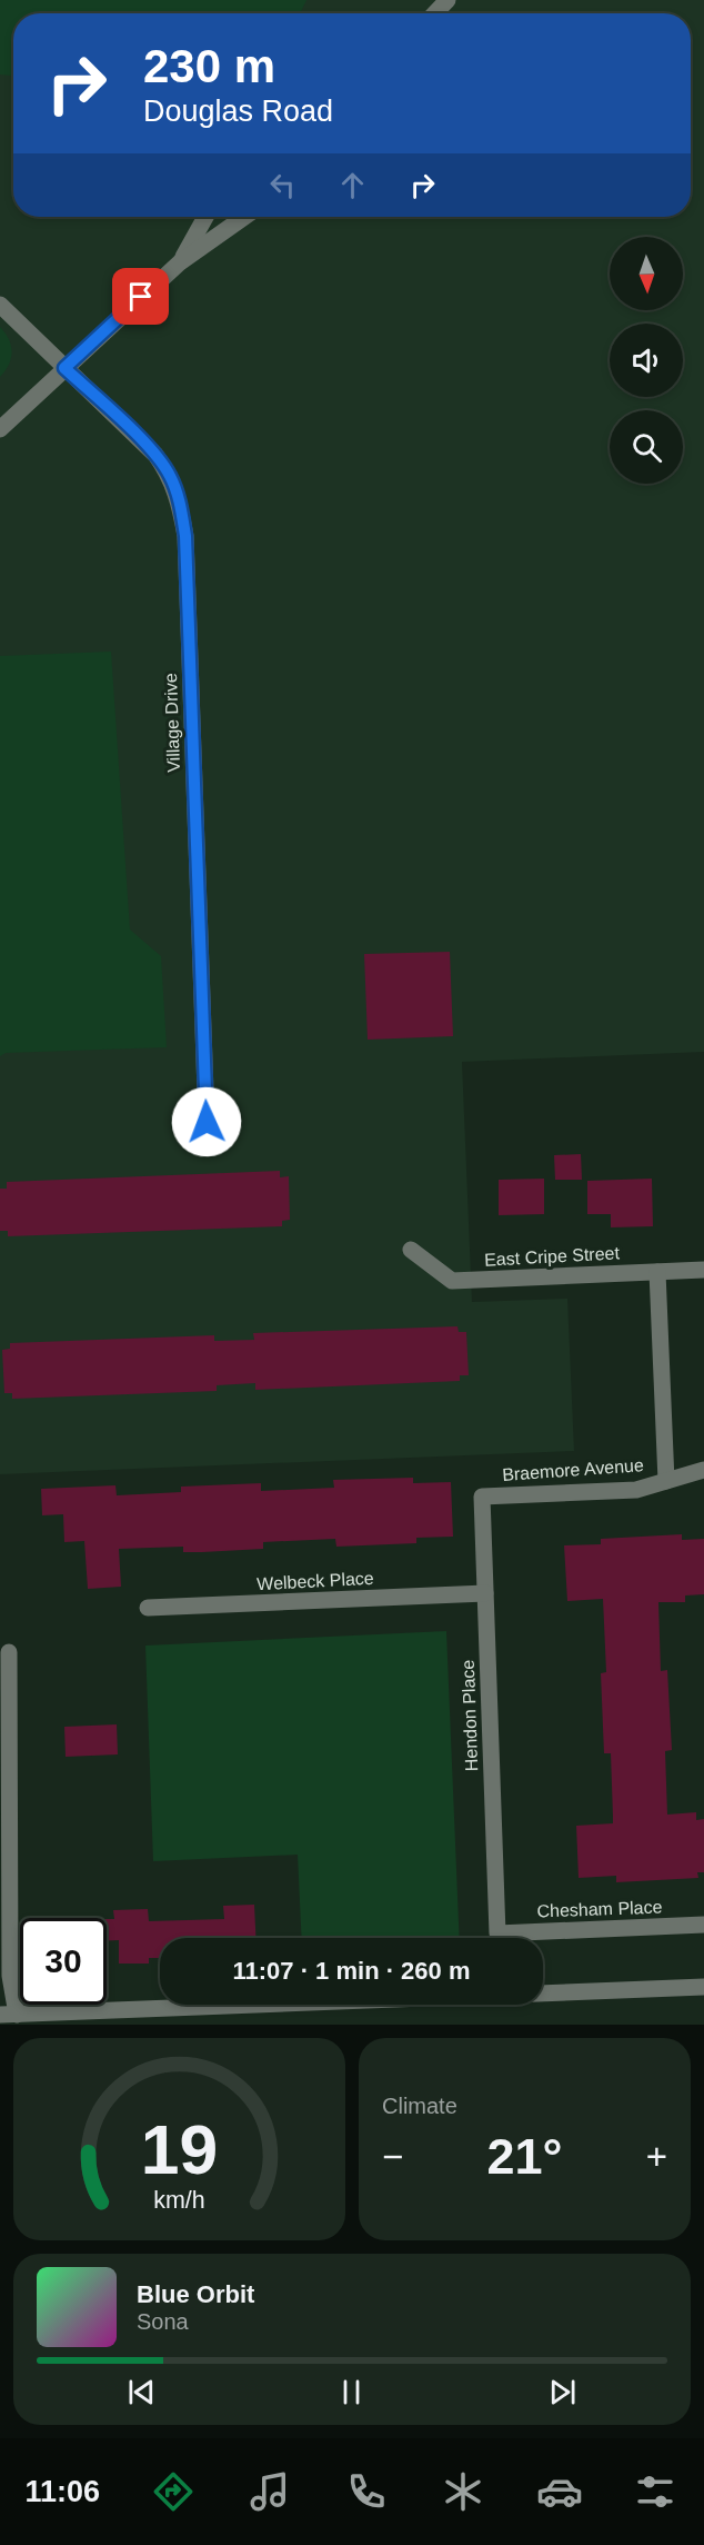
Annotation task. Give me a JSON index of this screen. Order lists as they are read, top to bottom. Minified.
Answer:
{"streets":{"street":["Village Drive","East Cripe Street","Braemore Avenue","Welbeck Place","Hendon Place","Chesham Place"]},"crossings":[["Braemore Avenue","Hendon Place"],["Welbeck Place","Hendon Place"],["Hendon Place","Chesham Place"]],"north":"bottom","page":{"turn":["230 m","Douglas Road"],"limit":"30","trip":"11:07 · 1 min · 260 m","tile":"Climate","heat":["−","21°","+"],"song":["Blue Orbit","Sona"],"tabs":"11:06","gauge":["19","km/h"]}}
